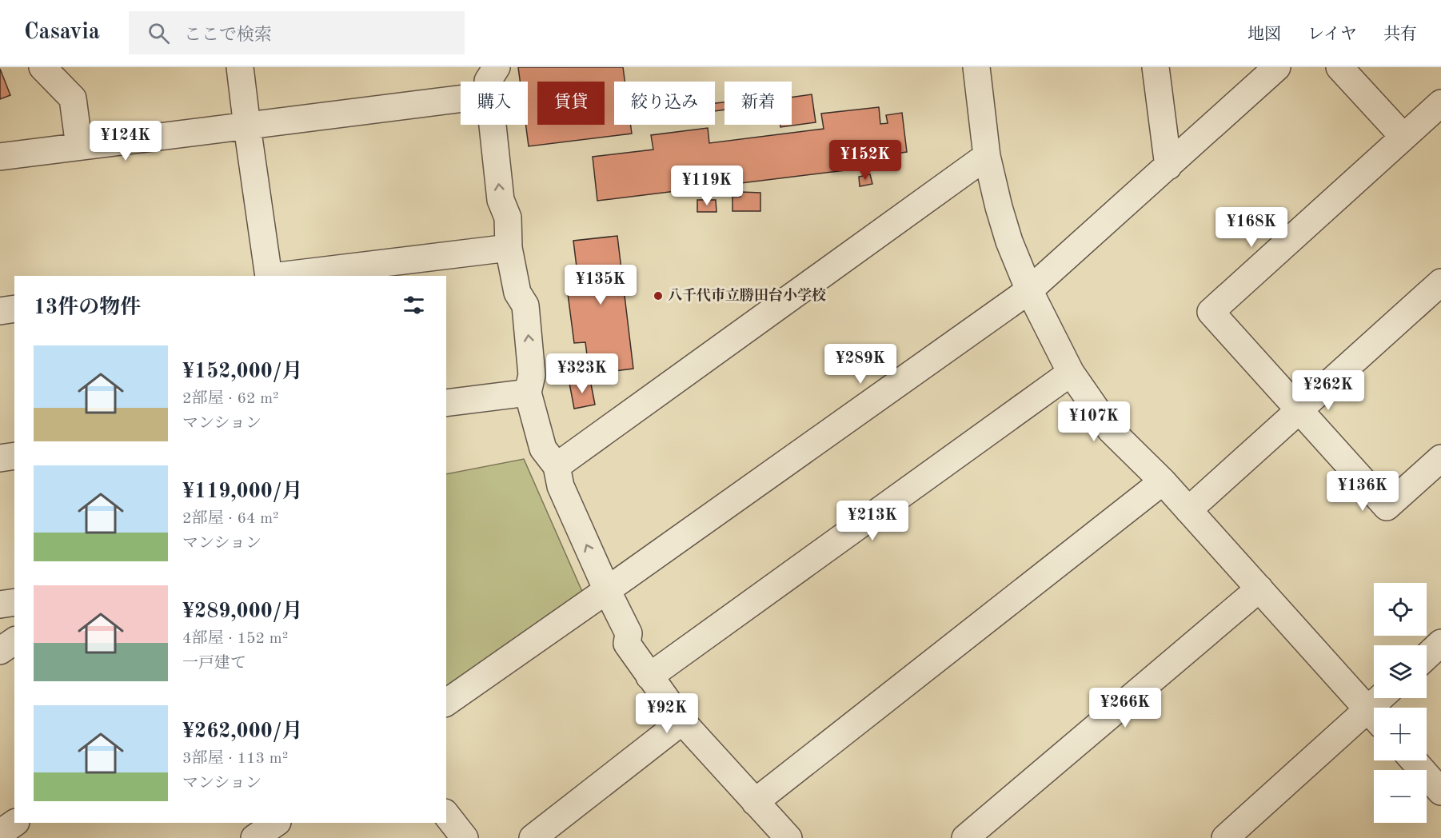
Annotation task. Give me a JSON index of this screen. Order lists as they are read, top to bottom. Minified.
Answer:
{"places":["八千代市立勝田台小学校"],"page":{"header":"Casavia","search":"ここで検索","nav":["地図","レイヤ","共有"],"chip":["購入","賃貸","絞り込み","新着"],"price":["¥124K","¥152K","¥119K","¥168K","¥135K","¥289K","¥323K","¥262K","¥107K","¥136K","¥213K","¥266K","¥92K"],"heading":"13件の物件","list":[{"name":"¥152,000/月","note":"2部屋 · 62 m² · マンション"},{"name":"¥119,000/月","note":"2部屋 · 64 m² · マンション"},{"name":"¥289,000/月","note":"4部屋 · 152 m² · 一戸建て"},{"name":"¥262,000/月","note":"3部屋 · 113 m² · マンション"}],"map_buttons":["+","−"]}}
